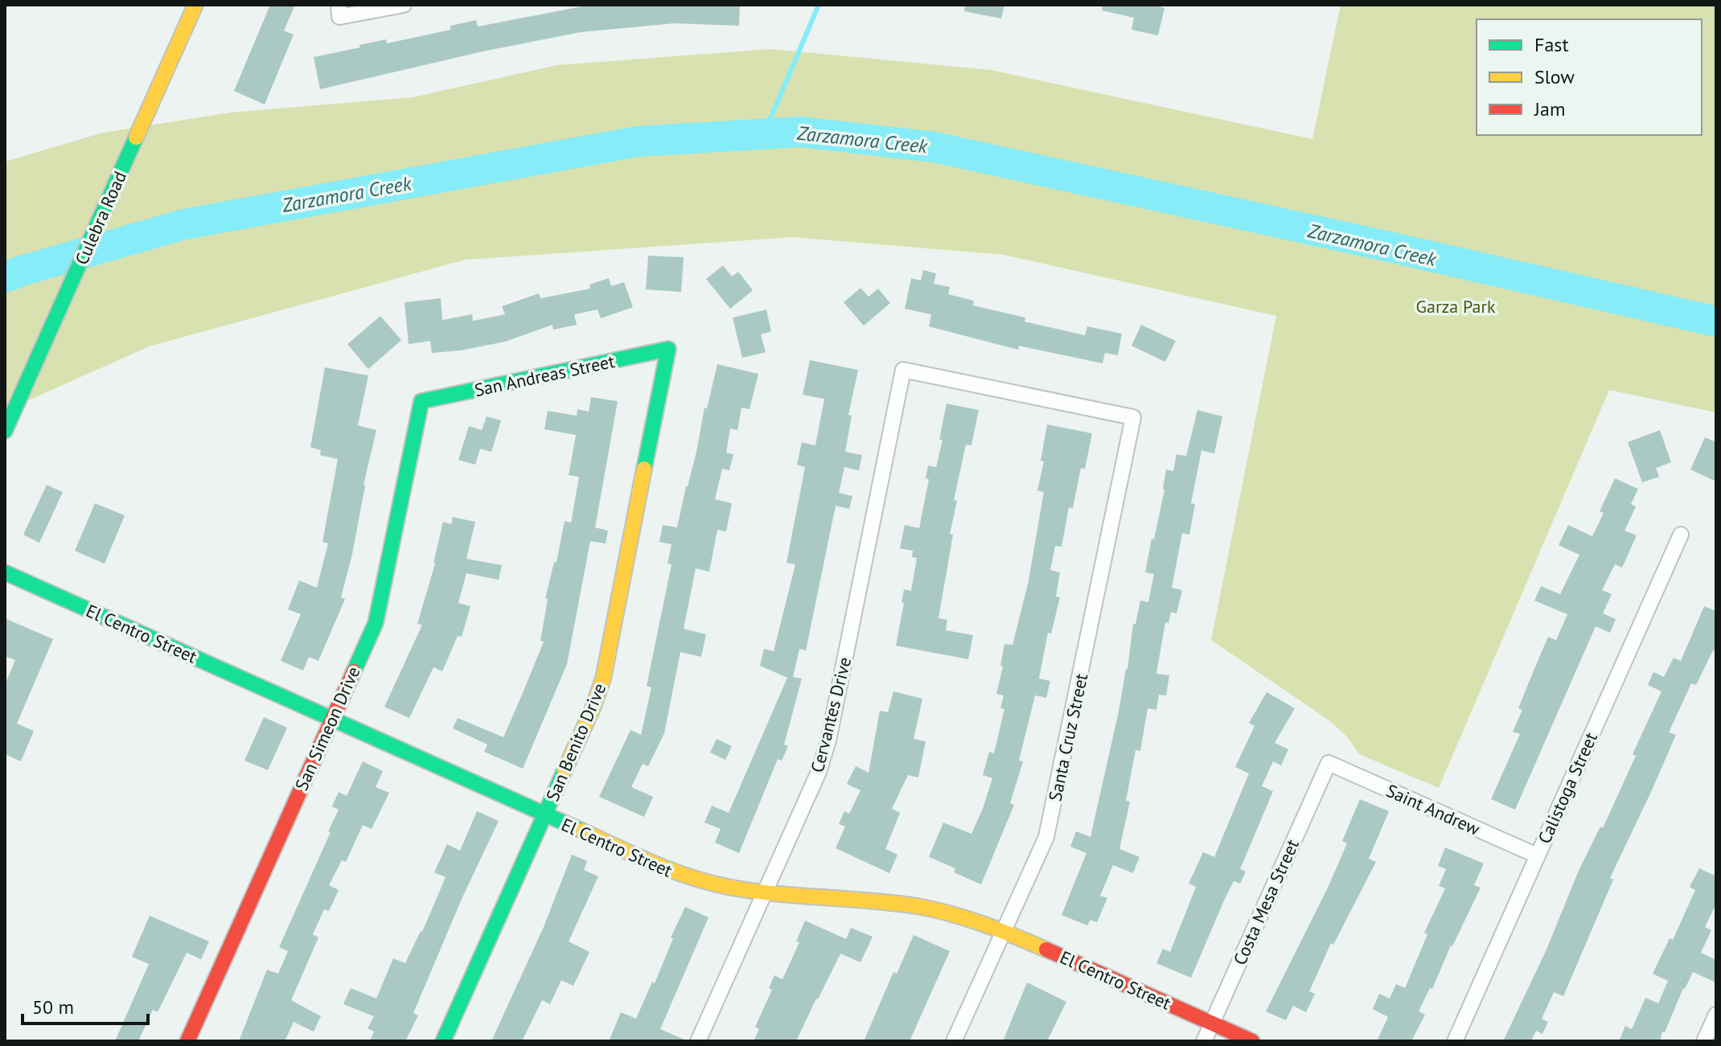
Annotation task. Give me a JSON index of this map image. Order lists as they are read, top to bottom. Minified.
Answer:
{"streets":{"street":["Culebra Road","San Andreas Street","El Centro Street","Cervantes Drive","San Simeon Drive","Santa Cruz Street","San Benito Drive","Calistoga Street","Saint Andrew","Costa Mesa Street"]},"crossings":[["San Andreas Street","San Simeon Drive"],["San Andreas Street","San Benito Drive"],["El Centro Street","Cervantes Drive"],["El Centro Street","San Simeon Drive"],["El Centro Street","Santa Cruz Street"],["El Centro Street","San Benito Drive"],["El Centro Street","Costa Mesa Street"],["Cervantes Drive","Santa Cruz Street"],["Calistoga Street","Saint Andrew"],["Saint Andrew","Costa Mesa Street"]],"water":["Zarzamora Creek"],"parks":["Garza Park"],"legend":["Fast","Slow","Jam"],"scale_bar":"50 m"}
